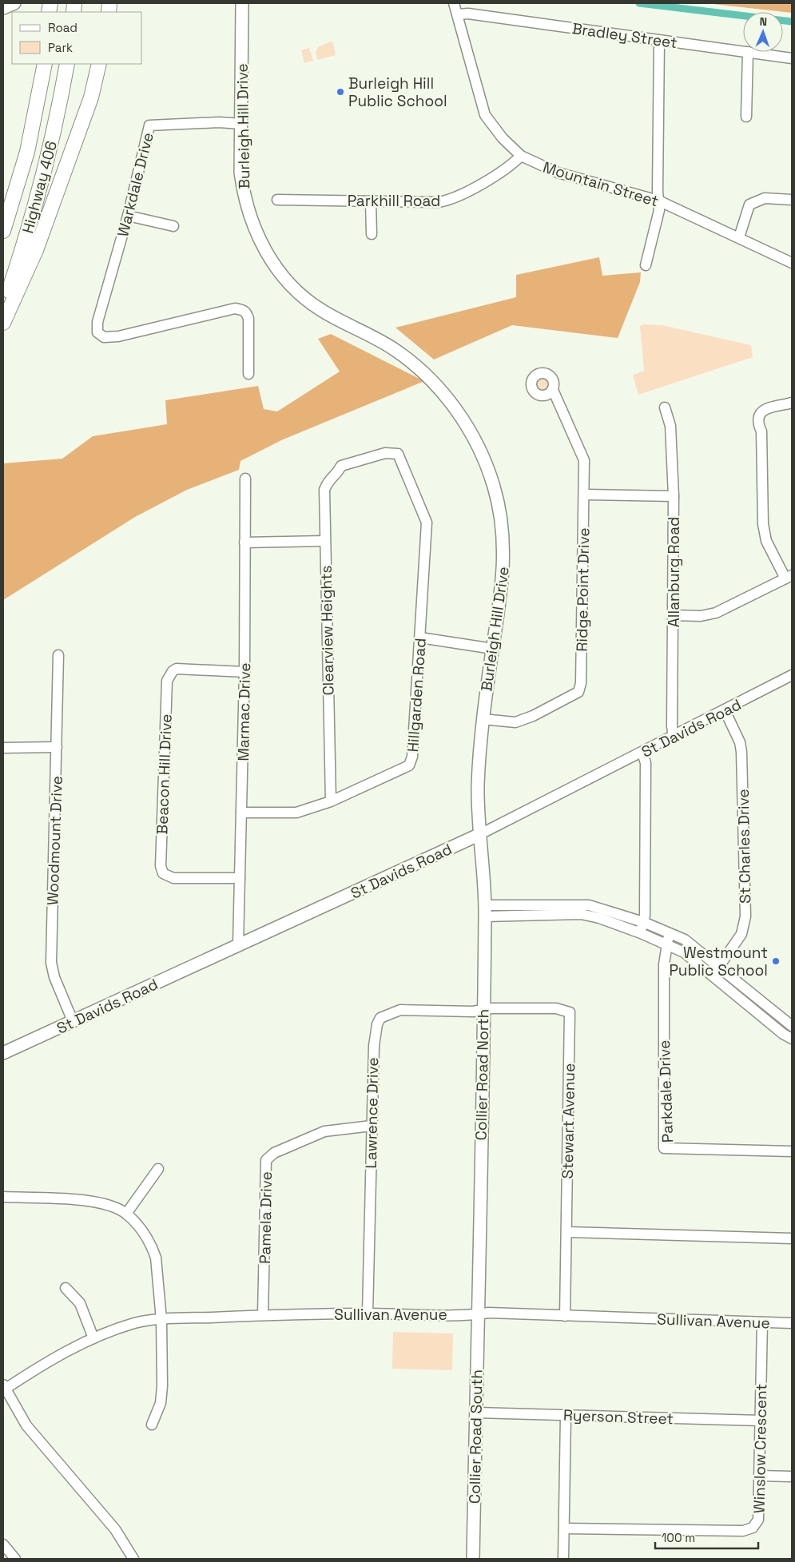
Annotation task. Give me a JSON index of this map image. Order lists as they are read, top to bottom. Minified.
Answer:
{"streets":{"highway":["Highway 406"],"main road":["Burleigh Hill Drive","St Davids Road","Collier Road North","Collier Road South"],"street":["Bradley Street","Mountain Street","Warkdale Drive","Parkhill Road","Allanburg Road","Ridge Point Drive","Clearview Heights","Hillgarden Road","Marmac Drive","Beacon Hill Drive","Woodmount Drive","St Charles Drive","Parkdale Drive","Lawrence Drive","Stewart Avenue","Pamela Drive","Sullivan Avenue","Ryerson Street","Winslow Crescent"]},"crossings":[["Bradley Street","Mountain Street"],["Burleigh Hill Drive","Warkdale Drive"],["Burleigh Hill Drive","Ridge Point Drive"],["Burleigh Hill Drive","St Davids Road"],["Burleigh Hill Drive","Collier Road North"],["Mountain Street","Parkhill Road"],["Allanburg Road","St Davids Road"],["Clearview Heights","Hillgarden Road"],["Hillgarden Road","Marmac Drive"],["Marmac Drive","St Davids Road"],["Marmac Drive","Beacon Hill Drive"],["St Davids Road","Woodmount Drive"],["St Davids Road","St Charles Drive"],["St Davids Road","Collier Road North"],["Collier Road North","Lawrence Drive"],["Collier Road North","Stewart Avenue"],["Collier Road North","Sullivan Avenue"],["Collier Road North","Collier Road South"],["Lawrence Drive","Stewart Avenue"],["Lawrence Drive","Pamela Drive"],["Lawrence Drive","Sullivan Avenue"],["Stewart Avenue","Sullivan Avenue"],["Pamela Drive","Sullivan Avenue"],["Sullivan Avenue","Collier Road South"],["Sullivan Avenue","Winslow Crescent"],["Ryerson Street","Collier Road South"],["Ryerson Street","Winslow Crescent"]],"places":["Burleigh Hill Public School","Westmount Public School"],"legend":["Road","Park"],"scale_bar":"100 m","north":"top"}
